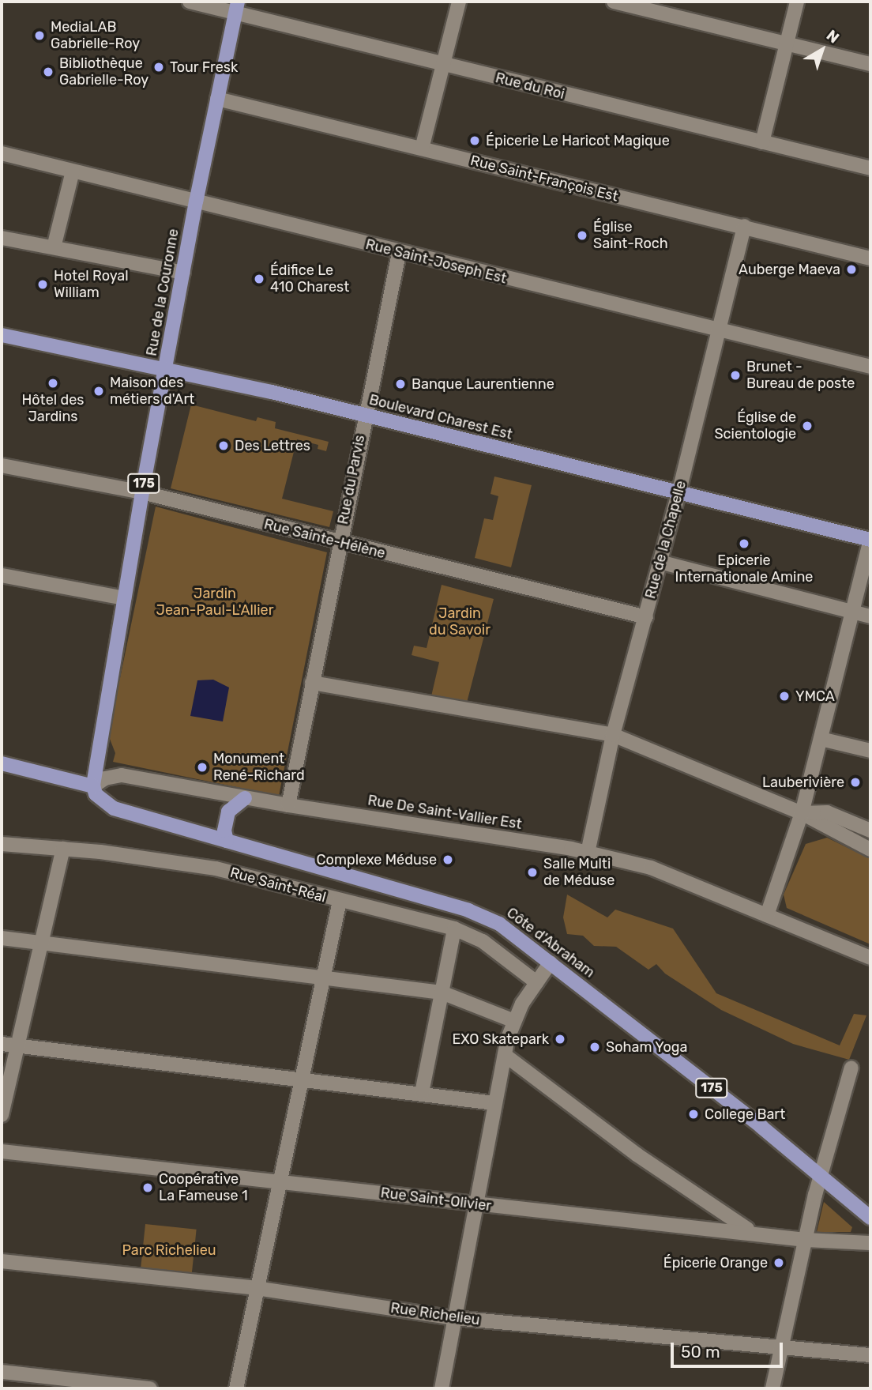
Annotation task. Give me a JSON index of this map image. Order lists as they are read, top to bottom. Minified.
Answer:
{"streets":{"main road":["Rue de la Couronne","Boulevard Charest Est","175","Côte d'Abraham"],"street":["Rue du Roi","Rue Saint-François Est","Rue Saint-Joseph Est","Rue du Parvis","Rue Sainte-Hélène","Rue de la Chapelle","Rue De Saint-Vallier Est","Rue Saint-Réal","Rue Saint-Olivier","Rue Richelieu"]},"crossings":[["Rue du Roi","Rue de la Couronne"],["Rue Saint-François Est","Rue de la Couronne"],["Rue Saint-François Est","Rue de la Chapelle"],["Rue Saint-Joseph Est","Rue de la Couronne"],["Rue Saint-Joseph Est","Rue du Parvis"],["Rue Saint-Joseph Est","Rue de la Chapelle"],["Rue de la Couronne","Boulevard Charest Est"],["Rue de la Couronne","Rue Sainte-Hélène"],["Rue de la Couronne","Rue De Saint-Vallier Est"],["Rue de la Couronne","Côte d'Abraham"],["Boulevard Charest Est","Rue du Parvis"],["Boulevard Charest Est","Rue de la Chapelle"],["Rue du Parvis","Rue Sainte-Hélène"],["Rue du Parvis","Rue De Saint-Vallier Est"],["Rue Sainte-Hélène","Rue de la Chapelle"],["Rue de la Chapelle","Rue De Saint-Vallier Est"],["Rue De Saint-Vallier Est","Côte d'Abraham"]],"parks":["Jardin Jean-Paul-L'Allier","Jardin du Savoir","Parc Richelieu"],"places":["MediaLAB Gabrielle-Roy","Tour Fresk","Bibliothèque Gabrielle-Roy","Épicerie Le Haricot Magique","Église Saint-Roch","Auberge Maeva","Édifice Le 410 Charest","Hotel Royal William","Brunet - Bureau de poste","Hôtel des Jardins","Banque Laurentienne","Maison des métiers d'Art","Église de Scientologie","Des Lettres","Epicerie Internationale Amine","YMCA","Monument René-Richard","Lauberivière","Complexe Méduse","Salle Multi de Méduse","EXO Skatepark","Soham Yoga","College Bart","Coopérative La Fameuse 1","Épicerie Orange"],"scale_bar":"50 m","north":"top right"}
